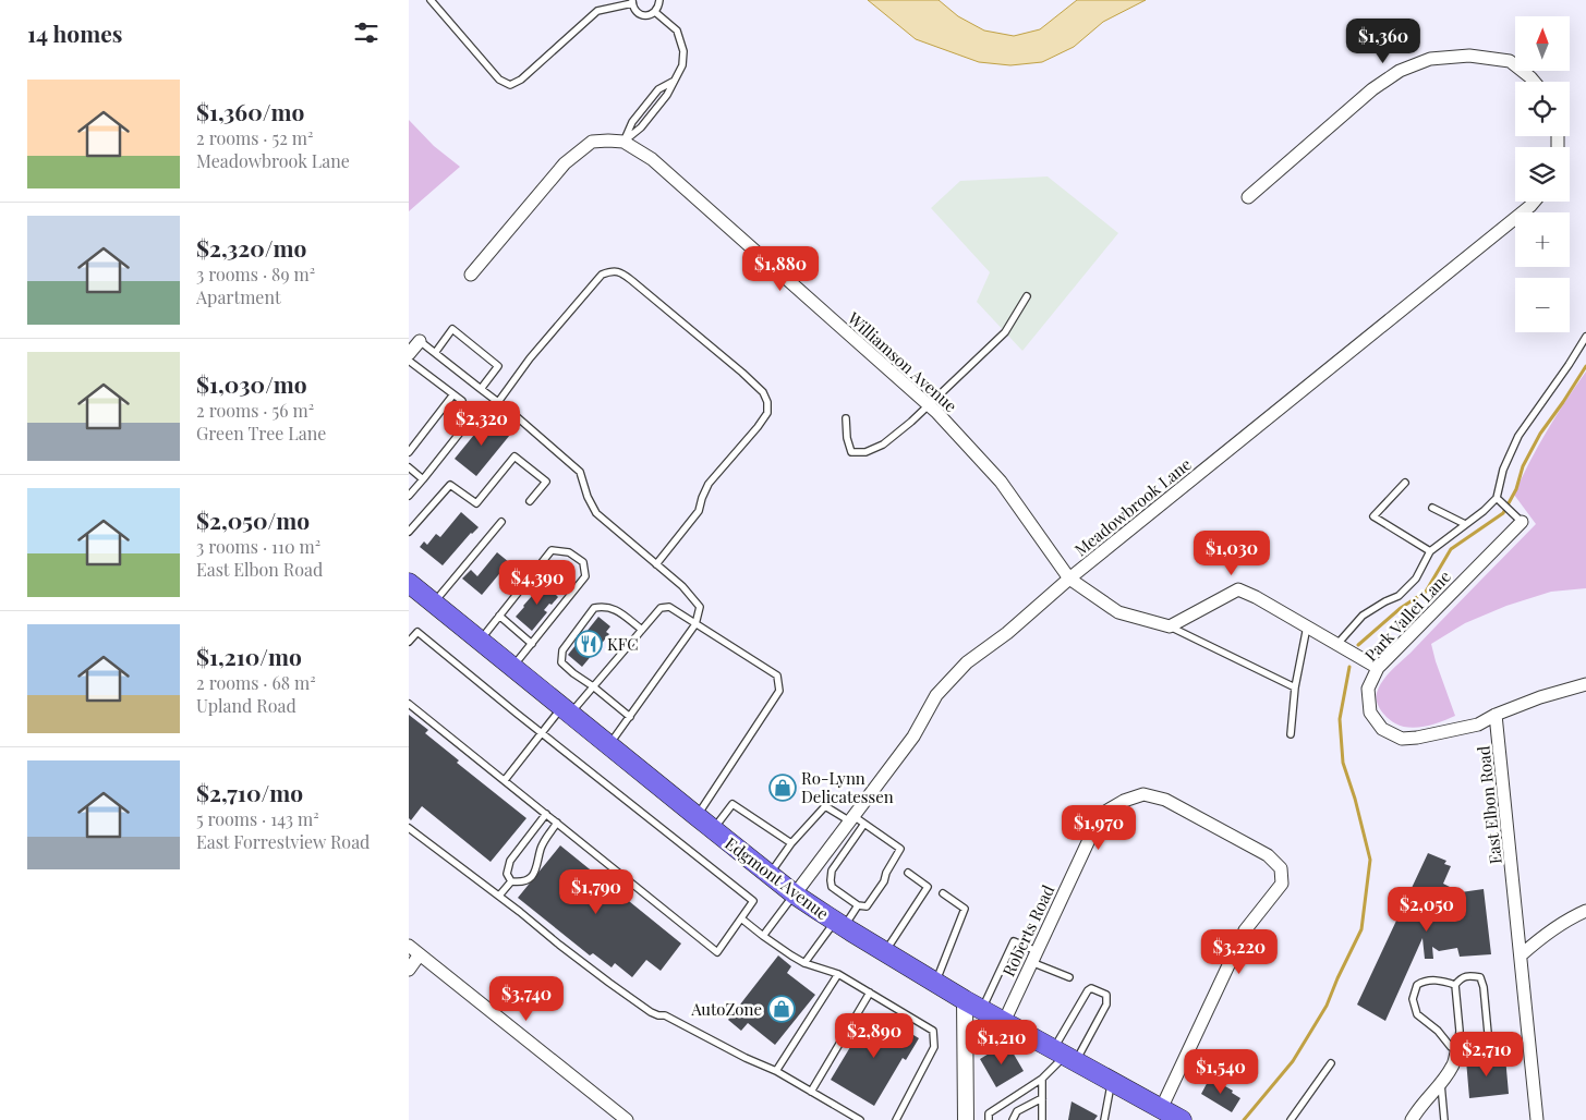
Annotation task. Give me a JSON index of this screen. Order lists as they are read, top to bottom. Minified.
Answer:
{"streets":{"main road":["Edgmont Avenue"],"street":["Williamson Avenue","Meadowbrook Lane","Park Vallei Lane","East Elbon Road","Roberts Road"]},"crossings":[["Williamson Avenue","Meadowbrook Lane"],["Meadowbrook Lane","Edgmont Avenue"],["Park Vallei Lane","East Elbon Road"],["Edgmont Avenue","Roberts Road"]],"places":{"restaurant":["KFC"],"shop":["Ro-Lynn Delicatessen","AutoZone"]},"north":"top","page":{"heading":"14 homes","map_buttons":["+","−"],"price":["$1,360","$1,880","$2,320","$1,030","$4,390","$1,970","$1,790","$2,050","$3,220","$3,740","$2,890","$1,210","$2,710","$1,540"],"list":[{"name":"$1,360/mo","note":"2 rooms · 52 m² · Meadowbrook Lane"},{"name":"$2,320/mo","note":"3 rooms · 89 m² · Apartment"},{"name":"$1,030/mo","note":"2 rooms · 56 m² · Green Tree Lane"},{"name":"$2,050/mo","note":"3 rooms · 110 m² · East Elbon Road"},{"name":"$1,210/mo","note":"2 rooms · 68 m² · Upland Road"},{"name":"$2,710/mo","note":"5 rooms · 143 m² · East Forrestview Road"}]}}
